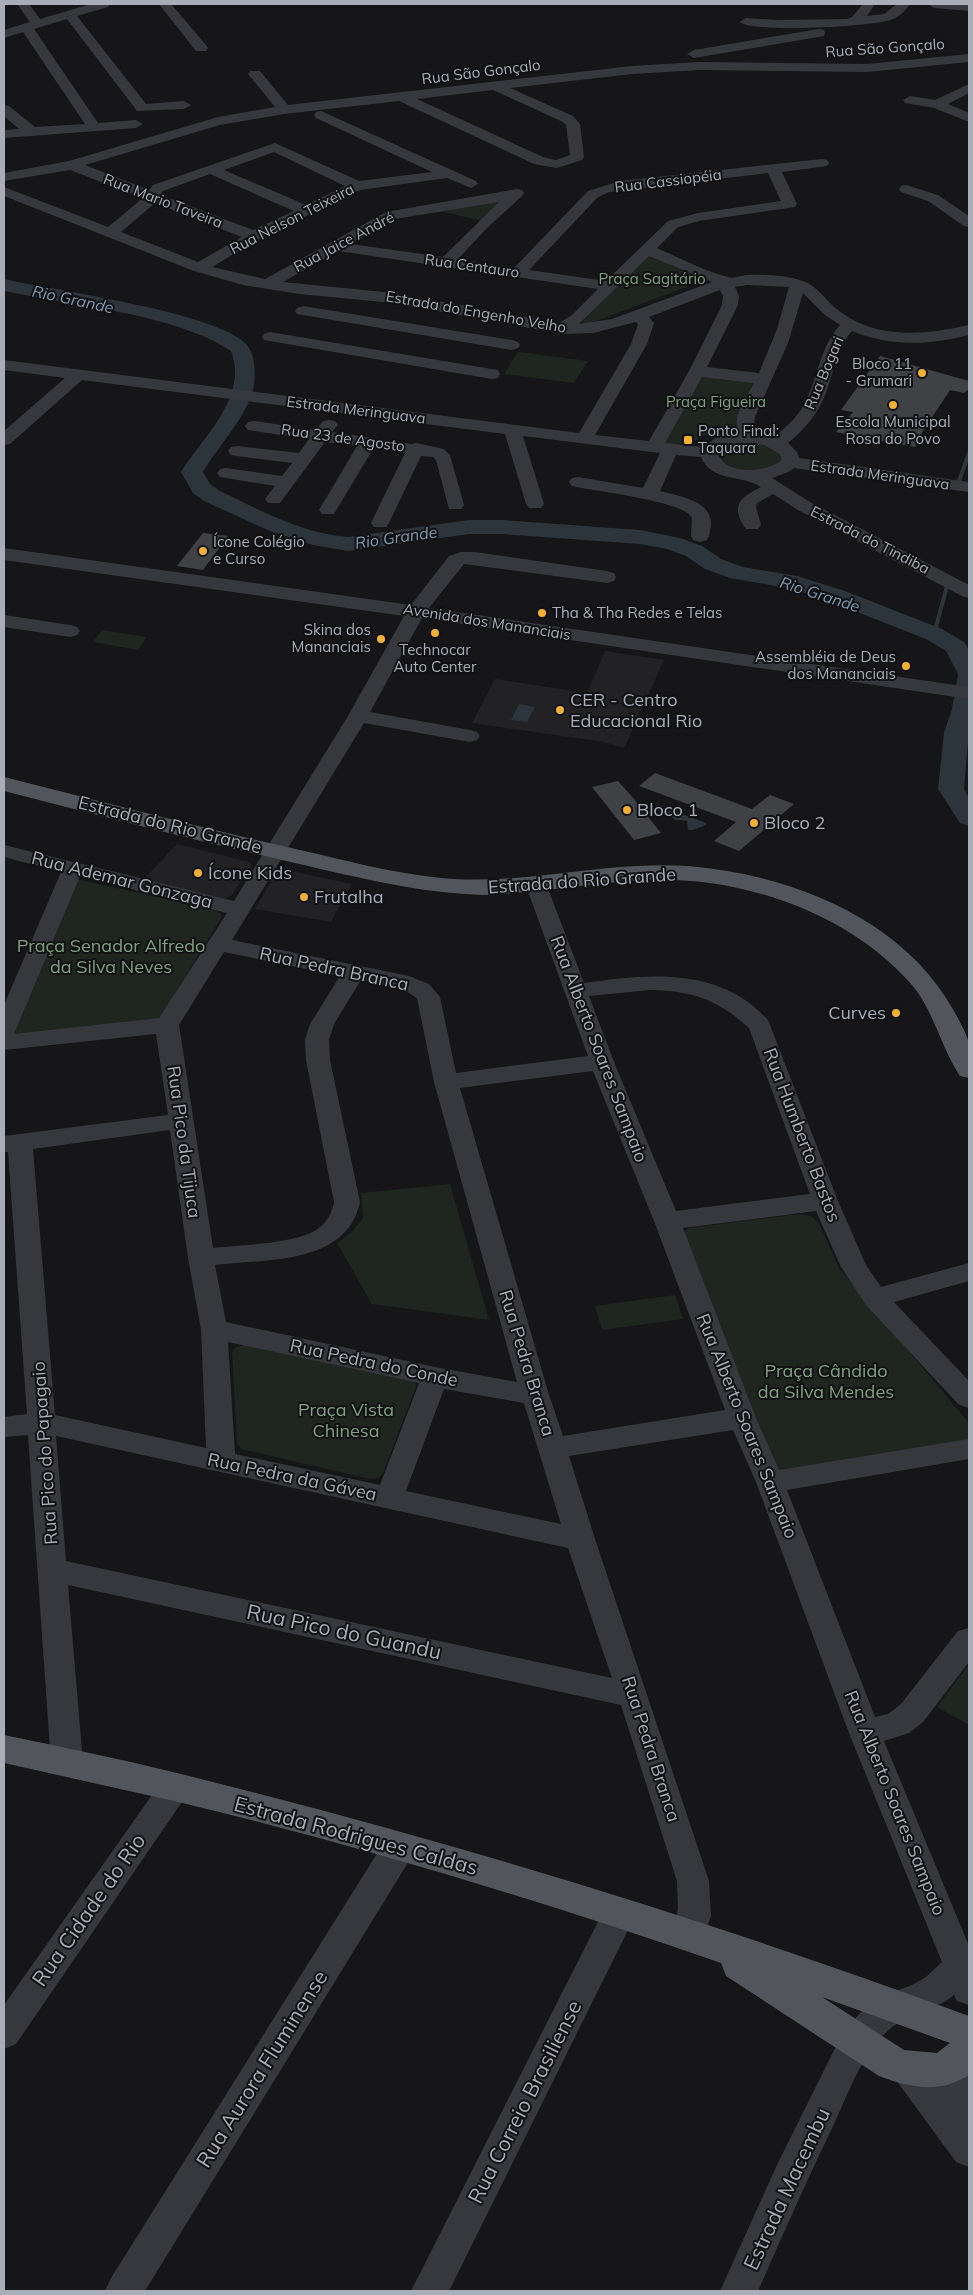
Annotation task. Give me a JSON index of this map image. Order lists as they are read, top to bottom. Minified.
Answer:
{"streets":{"main road":["Estrada do Rio Grande","Estrada Rodrigues Caldas"],"street":["Rua São Gonçalo","Rua Cassiopéia","Rua Mario Taveira","Rua Nelson Teixeira","Rua Jaice André","Rua Centauro","Estrada do Engenho Velho","Rua Bogari","Estrada Meringuava","Rua 23 de Agosto","Estrada do Tindiba","Avenida dos Mananciais","Rua Ademar Gonzaga","Rua Pedra Branca","Rua Alberto Soares Sampaio","Rua Humberto Bastos","Rua Pico da Tijuca","Rua Pedra do Conde","Rua Pico do Papagaio","Rua Pedra da Gávea","Rua Pico do Guandu","Rua Cidade do Rio","Rua Aurora Fluminense","Rua Correio Brasiliense","Estrada Macembu"]},"crossings":[["Rua São Gonçalo","Rua Mario Taveira"],["Rua Cassiopéia","Rua Centauro"],["Rua Mario Taveira","Rua Nelson Teixeira"],["Rua Nelson Teixeira","Estrada do Engenho Velho"],["Rua Jaice André","Rua Centauro"],["Rua Jaice André","Estrada do Engenho Velho"],["Estrada do Rio Grande","Rua Alberto Soares Sampaio"],["Rua Pedra Branca","Rua Pedra do Conde"],["Rua Pedra Branca","Rua Pedra da Gávea"],["Rua Pedra Branca","Rua Pico do Guandu"],["Rua Pedra Branca","Estrada Rodrigues Caldas"],["Rua Alberto Soares Sampaio","Rua Humberto Bastos"],["Rua Alberto Soares Sampaio","Estrada Rodrigues Caldas"],["Rua Alberto Soares Sampaio","Estrada Macembu"],["Rua Pico da Tijuca","Rua Pedra do Conde"],["Rua Pico da Tijuca","Rua Pedra da Gávea"],["Rua Pico do Papagaio","Rua Pedra da Gávea"],["Rua Pico do Papagaio","Rua Pico do Guandu"],["Rua Pico do Papagaio","Estrada Rodrigues Caldas"],["Estrada Rodrigues Caldas","Rua Cidade do Rio"],["Estrada Rodrigues Caldas","Rua Aurora Fluminense"],["Estrada Rodrigues Caldas","Rua Correio Brasiliense"],["Estrada Rodrigues Caldas","Estrada Macembu"]],"water":["Rio Grande"],"parks":["Praça Sagitário","Praça Figueira","Praça Senador Alfredo da Silva Neves","Praça Cândido da Silva Mendes","Praça Vista Chinesa"],"places":{"other":["Bloco 11 - Grumari","Escola Municipal Rosa do Povo","Ícone Colégio e Curso","Tha & Tha Redes e Telas","Technocar Auto Center","Skina dos Mananciais","Assembléia de Deus dos Mananciais","CER - Centro Educacional Rio","Bloco 1","Bloco 2","Ícone Kids","Frutalha","Curves"],"transit":["Ponto Final: Taquara"]}}
